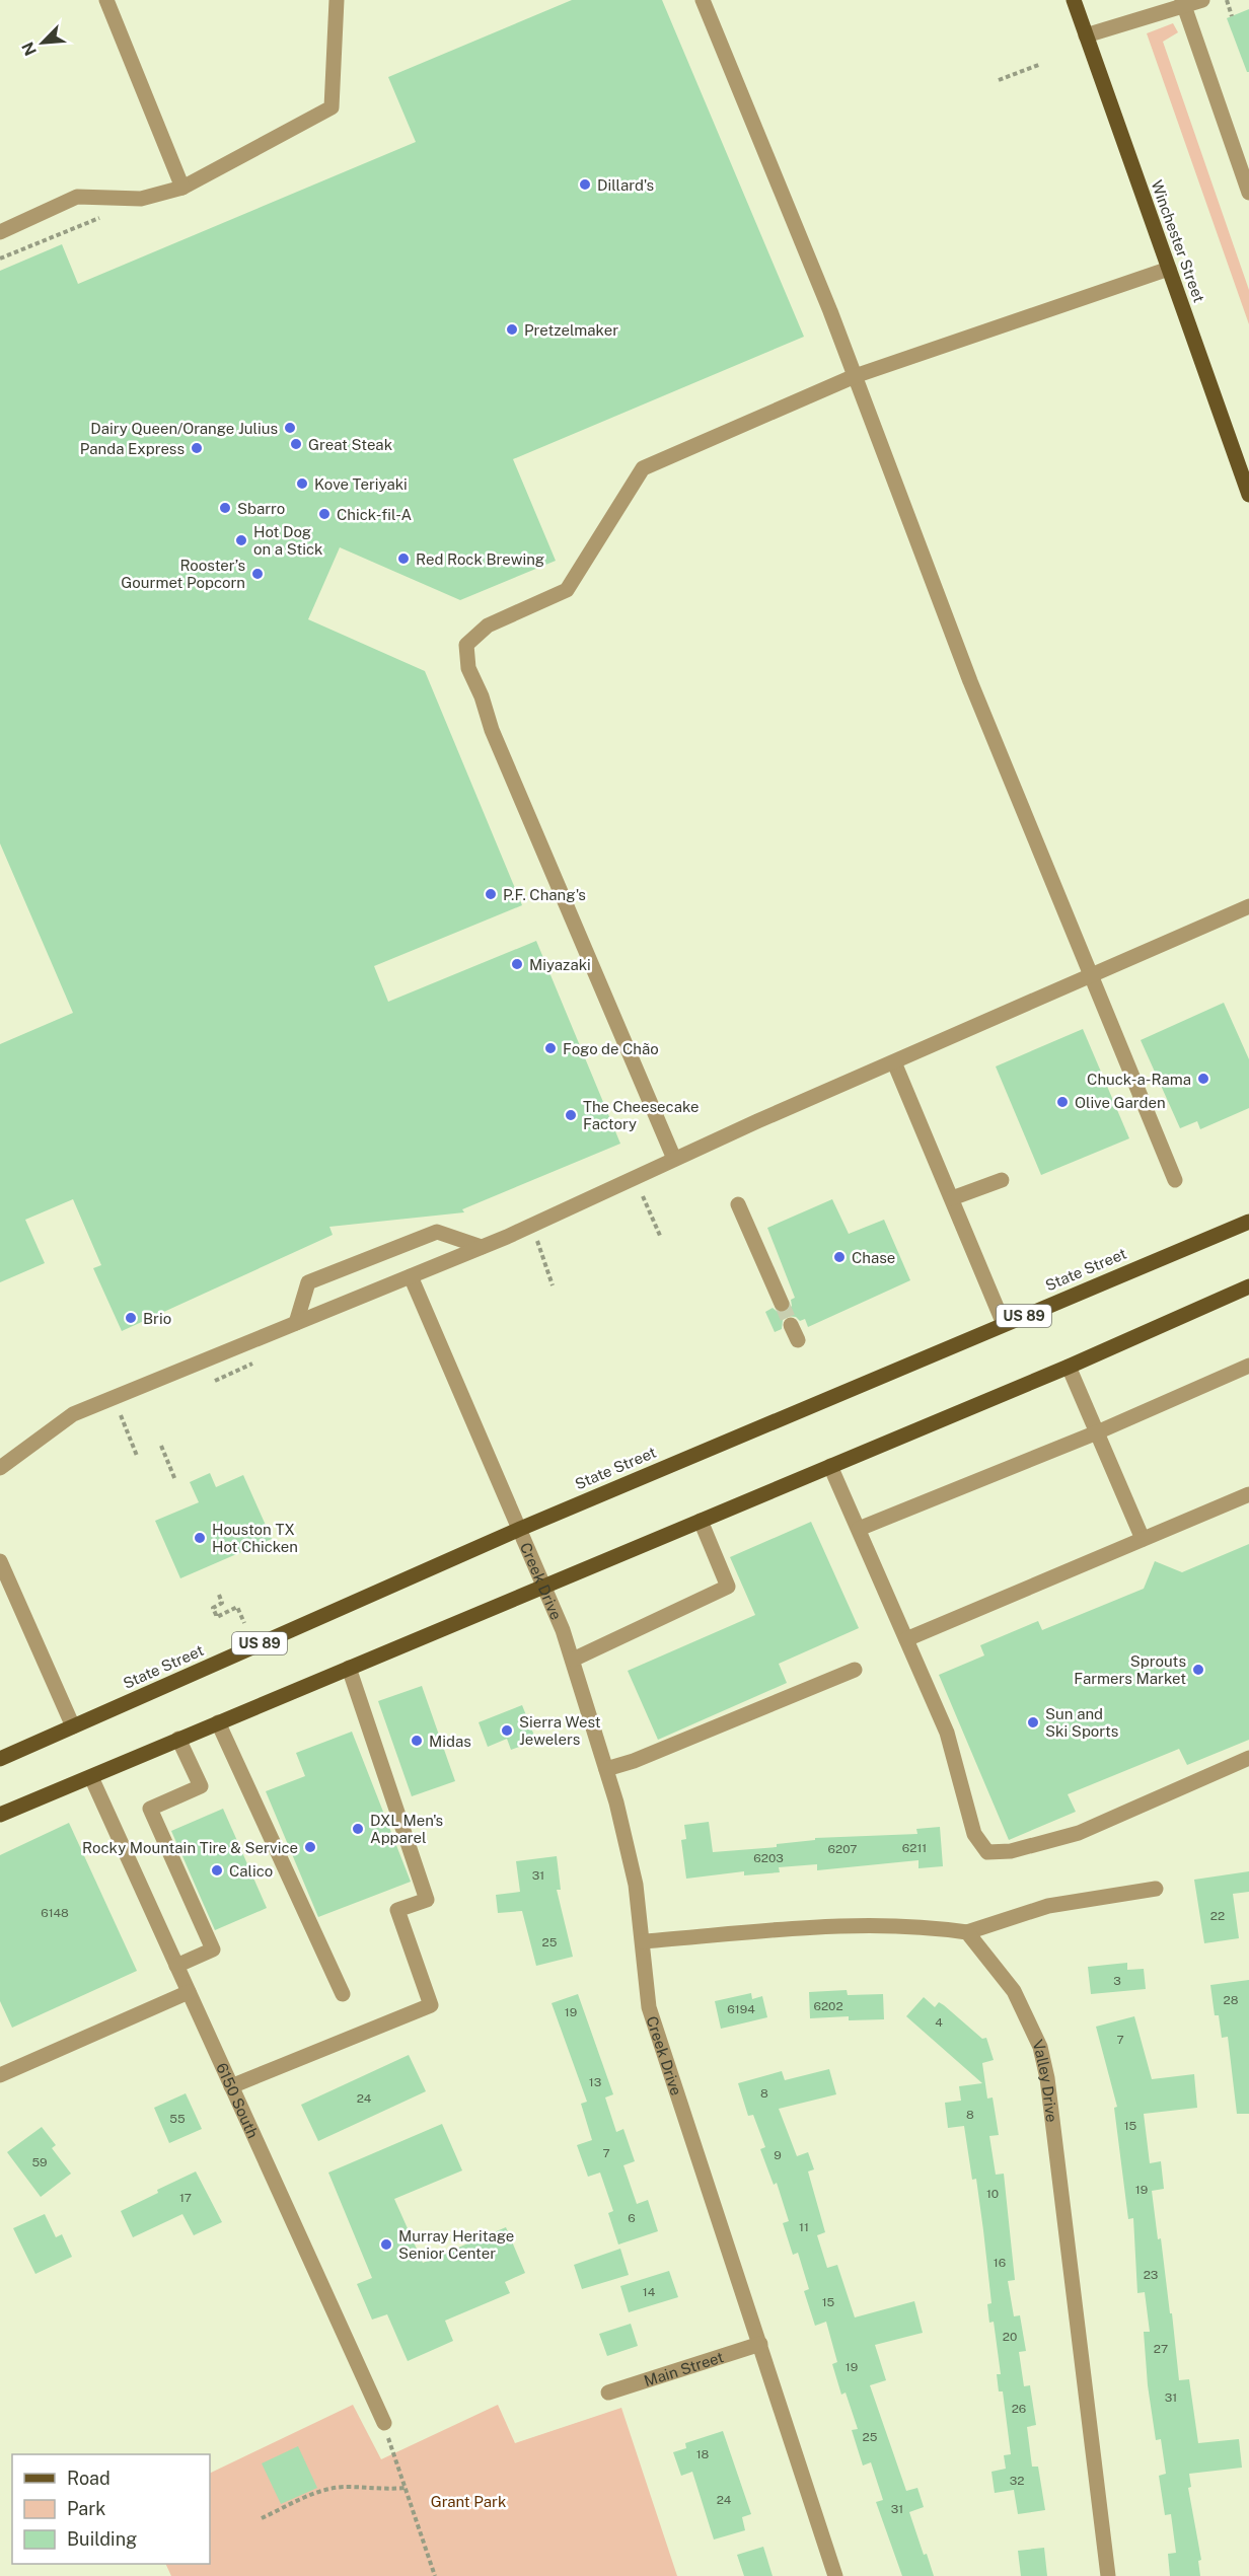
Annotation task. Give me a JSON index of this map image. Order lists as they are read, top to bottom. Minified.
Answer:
{"streets":{"main road":["Winchester Street","State Street","US 89"],"street":["Creek Drive","Valley Drive","6150 South","Main Street"]},"crossings":[["State Street","Creek Drive"],["Creek Drive","Main Street"]],"parks":["Grant Park"],"places":["Dillard's","Pretzelmaker","Dairy Queen/Orange Julius","Great Steak","Panda Express","Kove Teriyaki","Sbarro","Chick-fil-A","Hot Dog on a Stick","Red Rock Brewing","Rooster’s Gourmet Popcorn","P.F. Chang's","Miyazaki","Fogo de Chão","Chuck-a-Rama","Olive Garden","The Cheesecake Factory","Chase","Brio","Houston TX Hot Chicken","Sprouts Farmers Market","Sun and Ski Sports","Sierra West Jewelers","Midas","DXL Men's Apparel","Rocky Mountain Tire & Service","Calico","Murray Heritage Senior Center"],"house_numbers":["6211","6207","6203","31","6148","22","25","3","28","6202","6194","19","4","7","13","8","24","8","55","15","7","9","59","19","10","17","6","11","16","23","14","15","20","27","19","31","26","25","18","32","24","31"],"legend":["Road","Park","Building"],"north":"bottom left"}
